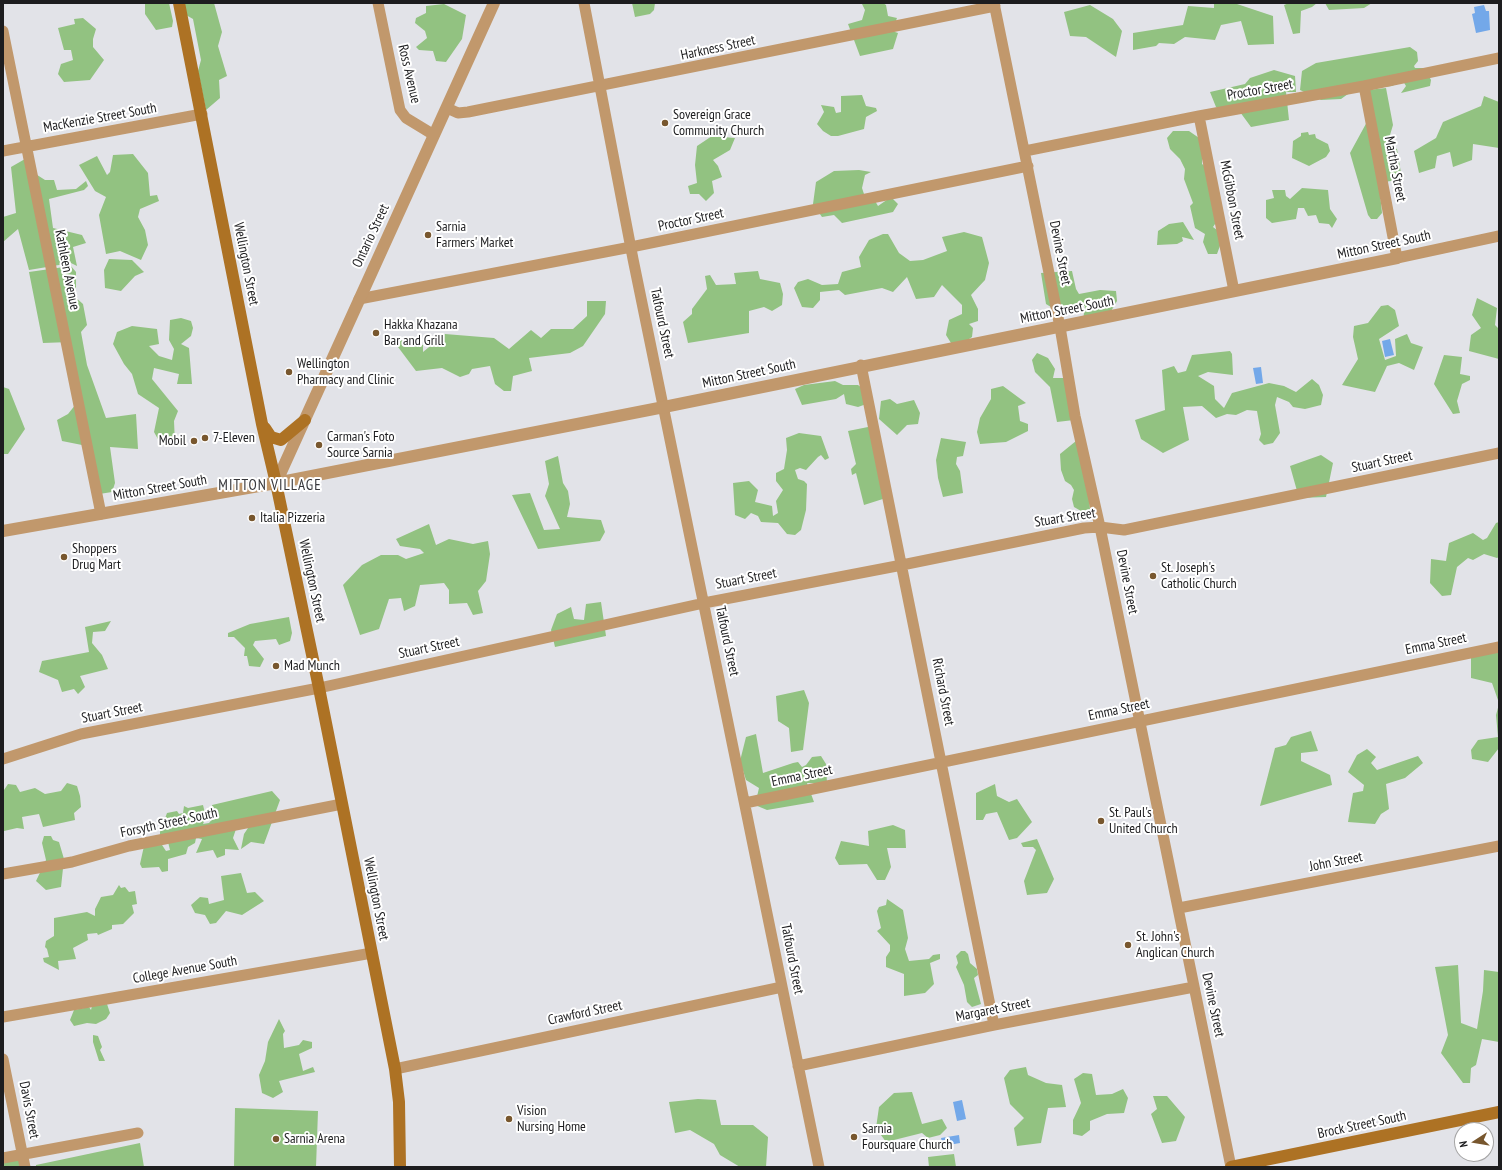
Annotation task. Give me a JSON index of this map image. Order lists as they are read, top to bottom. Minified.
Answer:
{"streets":{"main road":["Wellington Street","Brock Street South"],"street":["Harkness Street","Ross Avenue","Proctor Street","MacKenzie Street South","Martha Street","McGibbon Street","Ontario Street","Mitton Street South","Devine Street","Kathleen Avenue","Talfourd Street","Stuart Street","Emma Street","Richard Street","Forsyth Street South","John Street","College Avenue South","Margaret Street","Crawford Street","Davis Street"]},"crossings":[["Harkness Street","Ontario Street"],["Harkness Street","Devine Street"],["Harkness Street","Talfourd Street"],["Ross Avenue","Ontario Street"],["Proctor Street","Martha Street"],["Proctor Street","McGibbon Street"],["Proctor Street","Ontario Street"],["Proctor Street","Devine Street"],["Proctor Street","Talfourd Street"],["MacKenzie Street South","Wellington Street"],["MacKenzie Street South","Kathleen Avenue"],["Martha Street","Mitton Street South"],["McGibbon Street","Mitton Street South"],["Ontario Street","Mitton Street South"],["Ontario Street","Wellington Street"],["Mitton Street South","Devine Street"],["Mitton Street South","Wellington Street"],["Mitton Street South","Kathleen Avenue"],["Mitton Street South","Talfourd Street"],["Mitton Street South","Richard Street"],["Devine Street","Stuart Street"],["Devine Street","Emma Street"],["Devine Street","John Street"],["Devine Street","Margaret Street"],["Devine Street","Brock Street South"],["Wellington Street","Stuart Street"],["Wellington Street","Forsyth Street South"],["Wellington Street","College Avenue South"],["Wellington Street","Crawford Street"],["Talfourd Street","Stuart Street"],["Talfourd Street","Emma Street"],["Talfourd Street","Margaret Street"],["Talfourd Street","Crawford Street"],["Stuart Street","Richard Street"],["Emma Street","Richard Street"],["Richard Street","Margaret Street"]],"districts":["MITTON VILLAGE"],"places":["Sovereign Grace Community Church","Sarnia Farmers' Market","Hakka Khazana Bar and Grill","Wellington Pharmacy and Clinic","7-Eleven","Mobil","Carman's Foto Source Sarnia","Italia Pizzeria","Shoppers Drug Mart","St. Joseph's Catholic Church","Mad Munch","St. Paul's United Church","St. John's Anglican Church","Vision Nursing Home","Sarnia Foursquare Church","Sarnia Arena"],"north":"left"}
